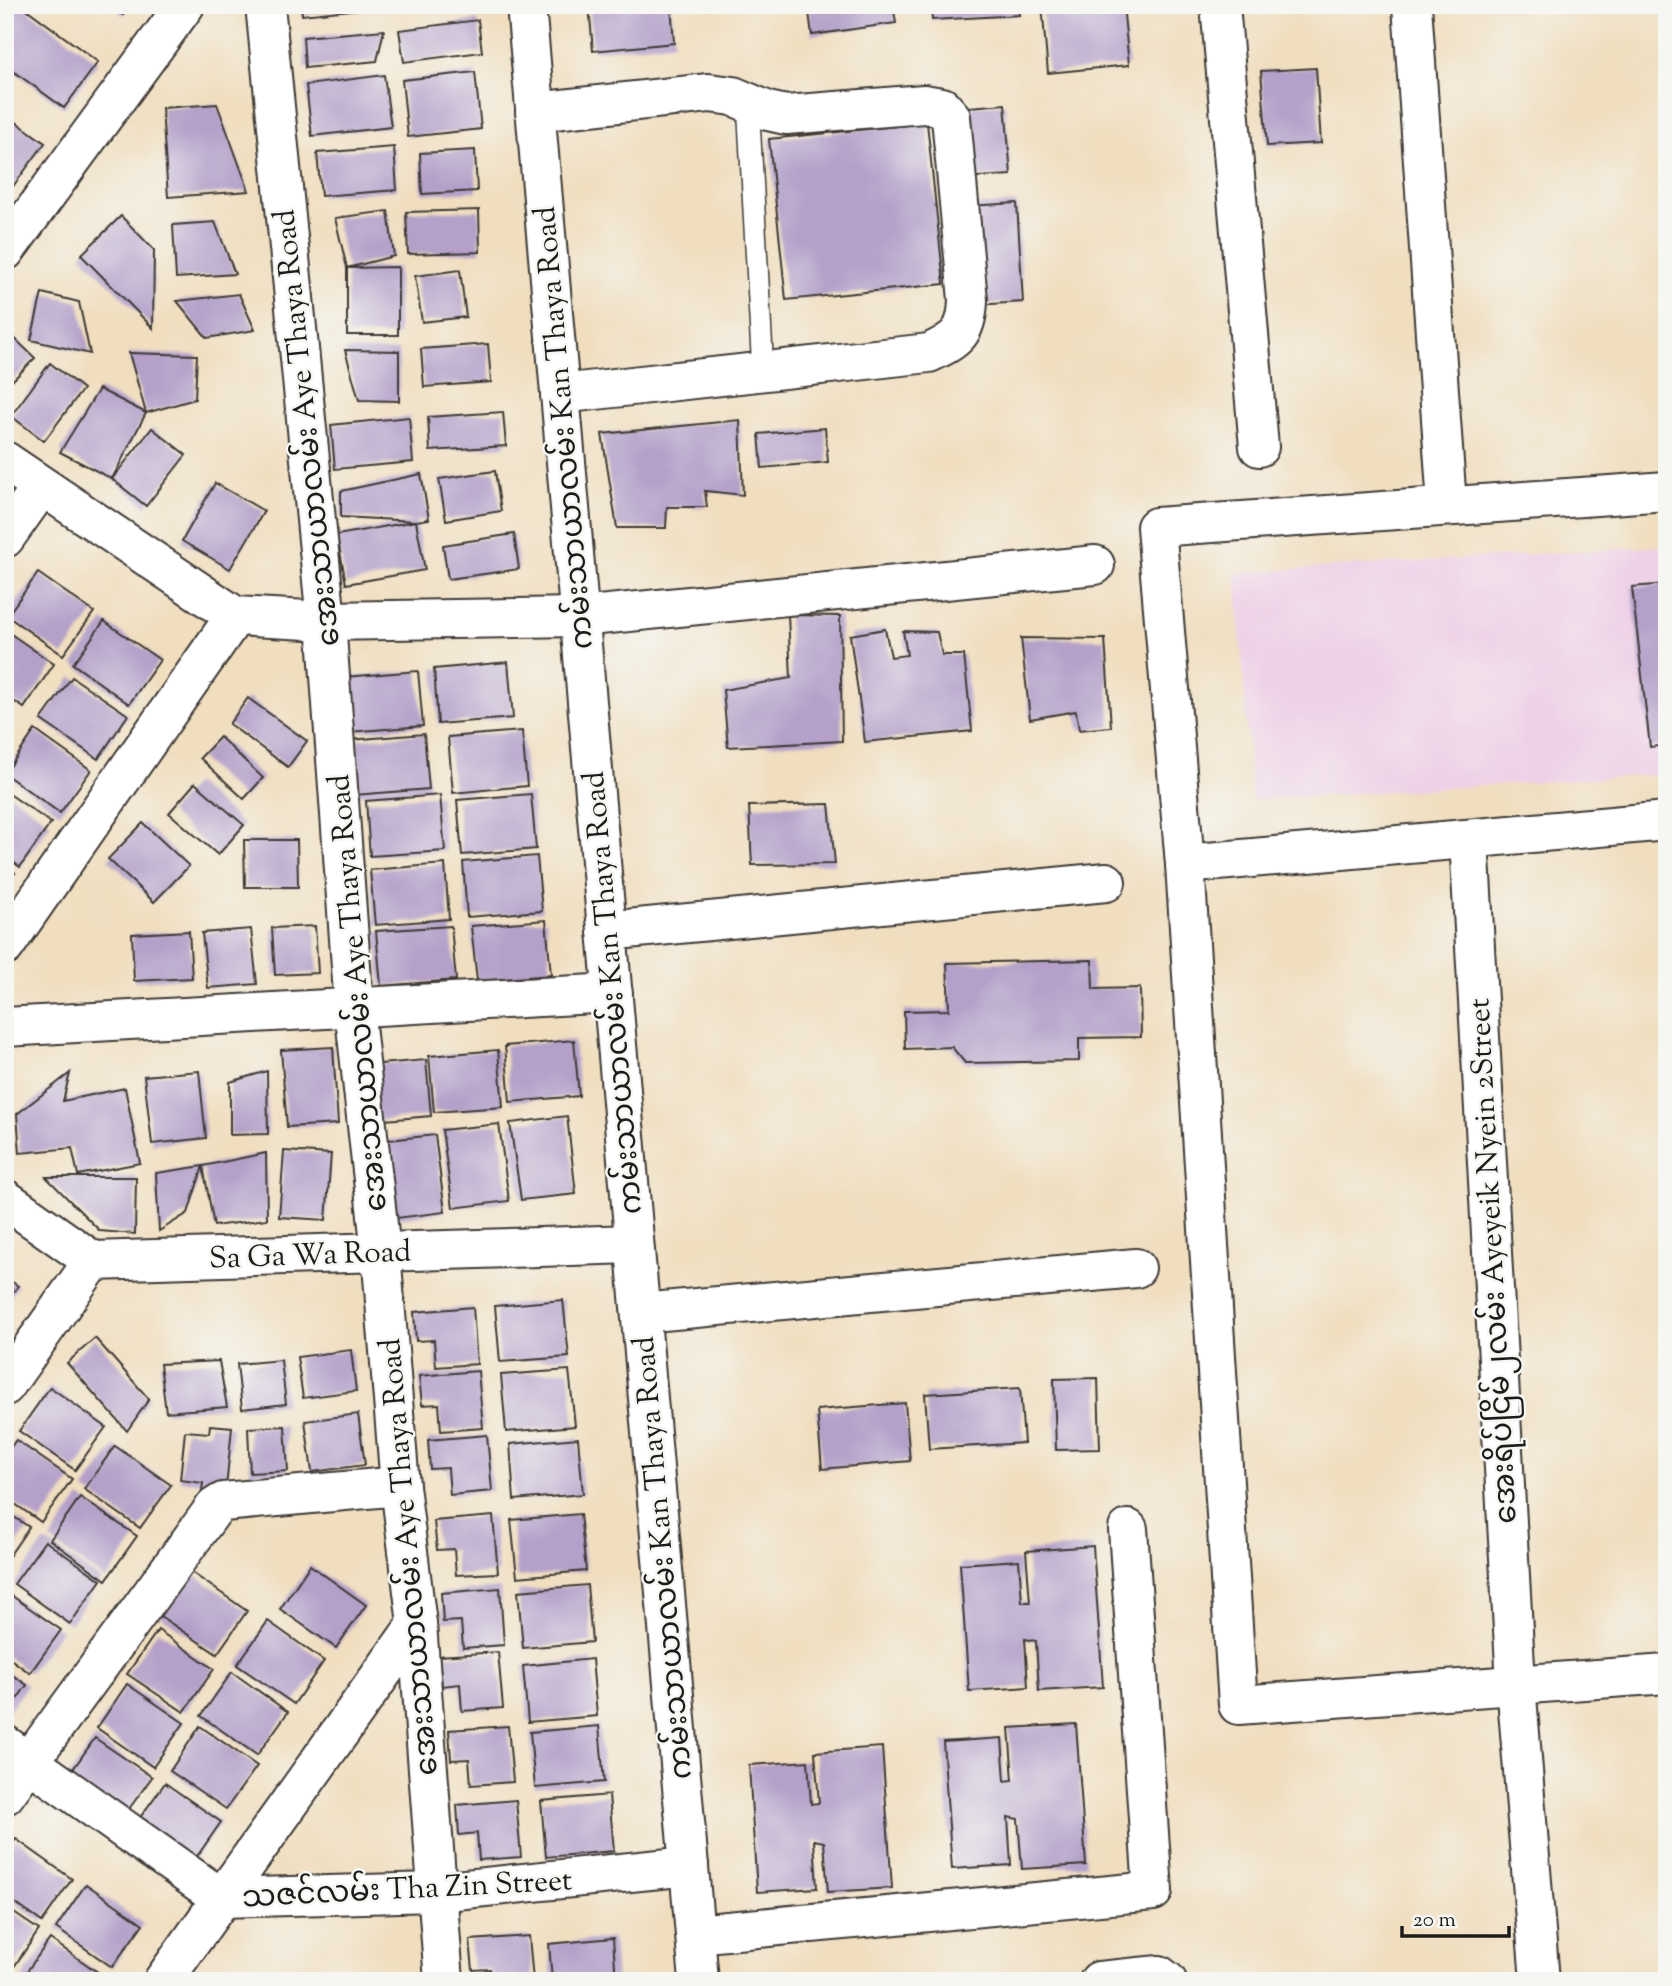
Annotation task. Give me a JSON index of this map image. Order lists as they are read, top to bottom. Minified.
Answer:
{"streets":{"street":["အေးသာယာလမ်း Aye Thaya Road","ကမ်းသာယာလမ်း Kan Thaya Road","Sa Ga Wa Road","အေးရိပ်ငြိမ်၂လမ်း Ayeyeik Nyein 2Street","သဇင်လမ်း Tha Zin Street"]},"crossings":[["အေးသာယာလမ်း Aye Thaya Road","Sa Ga Wa Road"],["အေးသာယာလမ်း Aye Thaya Road","သဇင်လမ်း Tha Zin Street"],["ကမ်းသာယာလမ်း Kan Thaya Road","Sa Ga Wa Road"],["ကမ်းသာယာလမ်း Kan Thaya Road","သဇင်လမ်း Tha Zin Street"]],"scale_bar":"20 m"}
